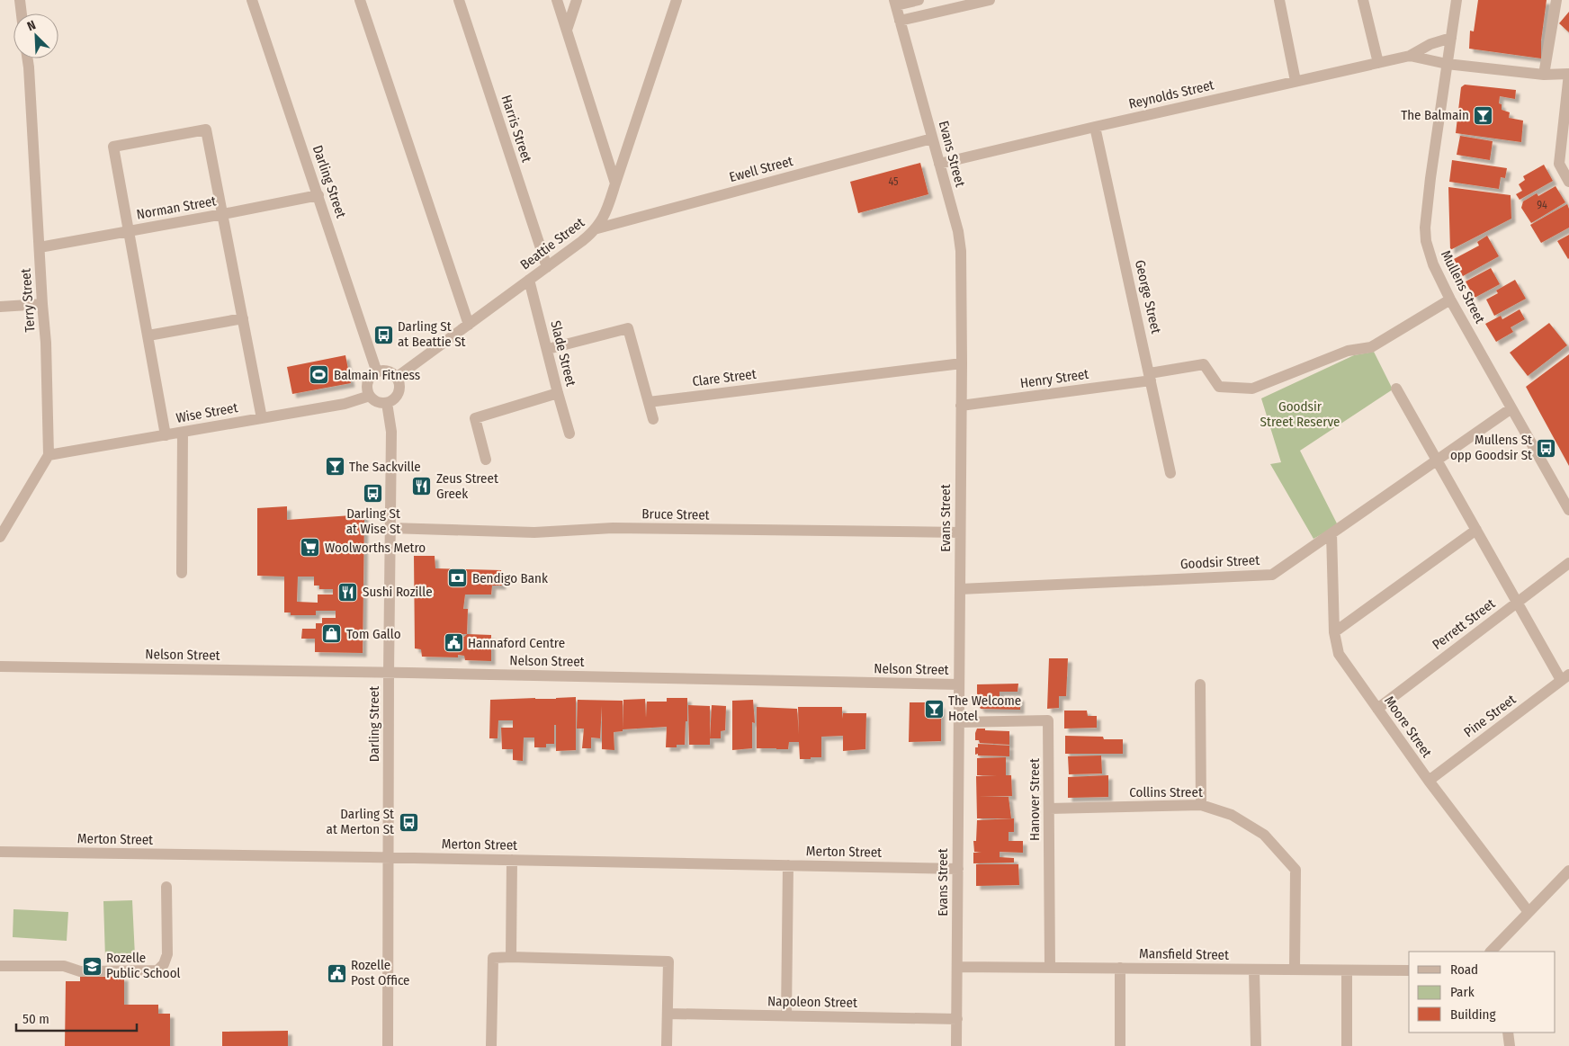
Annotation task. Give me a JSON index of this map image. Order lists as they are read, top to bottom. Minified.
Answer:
{"streets":{"street":["Reynolds Street","Harris Street","Evans Street","Ewell Street","Darling Street","Norman Street","Beattie Street","Mullens Street","George Street","Terry Street","Slade Street","Clare Street","Henry Street","Wise Street","Bruce Street","Goodsir Street","Perrett Street","Nelson Street","Pine Street","Moore Street","Collins Street","Hanover Street","Merton Street","Mansfield Street","Napoleon Street"]},"crossings":[["Reynolds Street","Evans Street"],["Reynolds Street","Mullens Street"],["Reynolds Street","George Street"],["Harris Street","Beattie Street"],["Evans Street","Ewell Street"],["Evans Street","Clare Street"],["Evans Street","Henry Street"],["Evans Street","Bruce Street"],["Evans Street","Goodsir Street"],["Evans Street","Nelson Street"],["Evans Street","Hanover Street"],["Evans Street","Merton Street"],["Evans Street","Mansfield Street"],["Evans Street","Napoleon Street"],["Ewell Street","Beattie Street"],["Darling Street","Norman Street"],["Darling Street","Beattie Street"],["Darling Street","Wise Street"],["Darling Street","Bruce Street"],["Darling Street","Nelson Street"],["Darling Street","Merton Street"],["Norman Street","Terry Street"],["Beattie Street","Slade Street"],["Beattie Street","Wise Street"],["Mullens Street","Henry Street"],["Mullens Street","Goodsir Street"],["George Street","Henry Street"],["Terry Street","Wise Street"],["Goodsir Street","Moore Street"],["Perrett Street","Moore Street"],["Pine Street","Moore Street"],["Collins Street","Hanover Street"],["Collins Street","Mansfield Street"],["Hanover Street","Mansfield Street"]],"parks":["Goodsir Street Reserve"],"places":{"bar":["The Balmain","The Sackville","The Welcome Hotel"],"bus stop":["Darling St at Beattie St","Mullens St opp Goodsir St","Darling St at Wise St","Darling St at Merton St"],"sports":["Balmain Fitness"],"restaurant":["Zeus Street Greek","Sushi Rozille"],"supermarket":["Woolworths Metro"],"bank":["Bendigo Bank"],"shop":["Tom Gallo"],"public building":["Hannaford Centre","Rozelle Post Office"],"school or university":["Rozelle Public School"]},"house_numbers":["45","94"],"legend":["Road","Park","Building"],"scale_bar":"50 m","north":"top left"}
